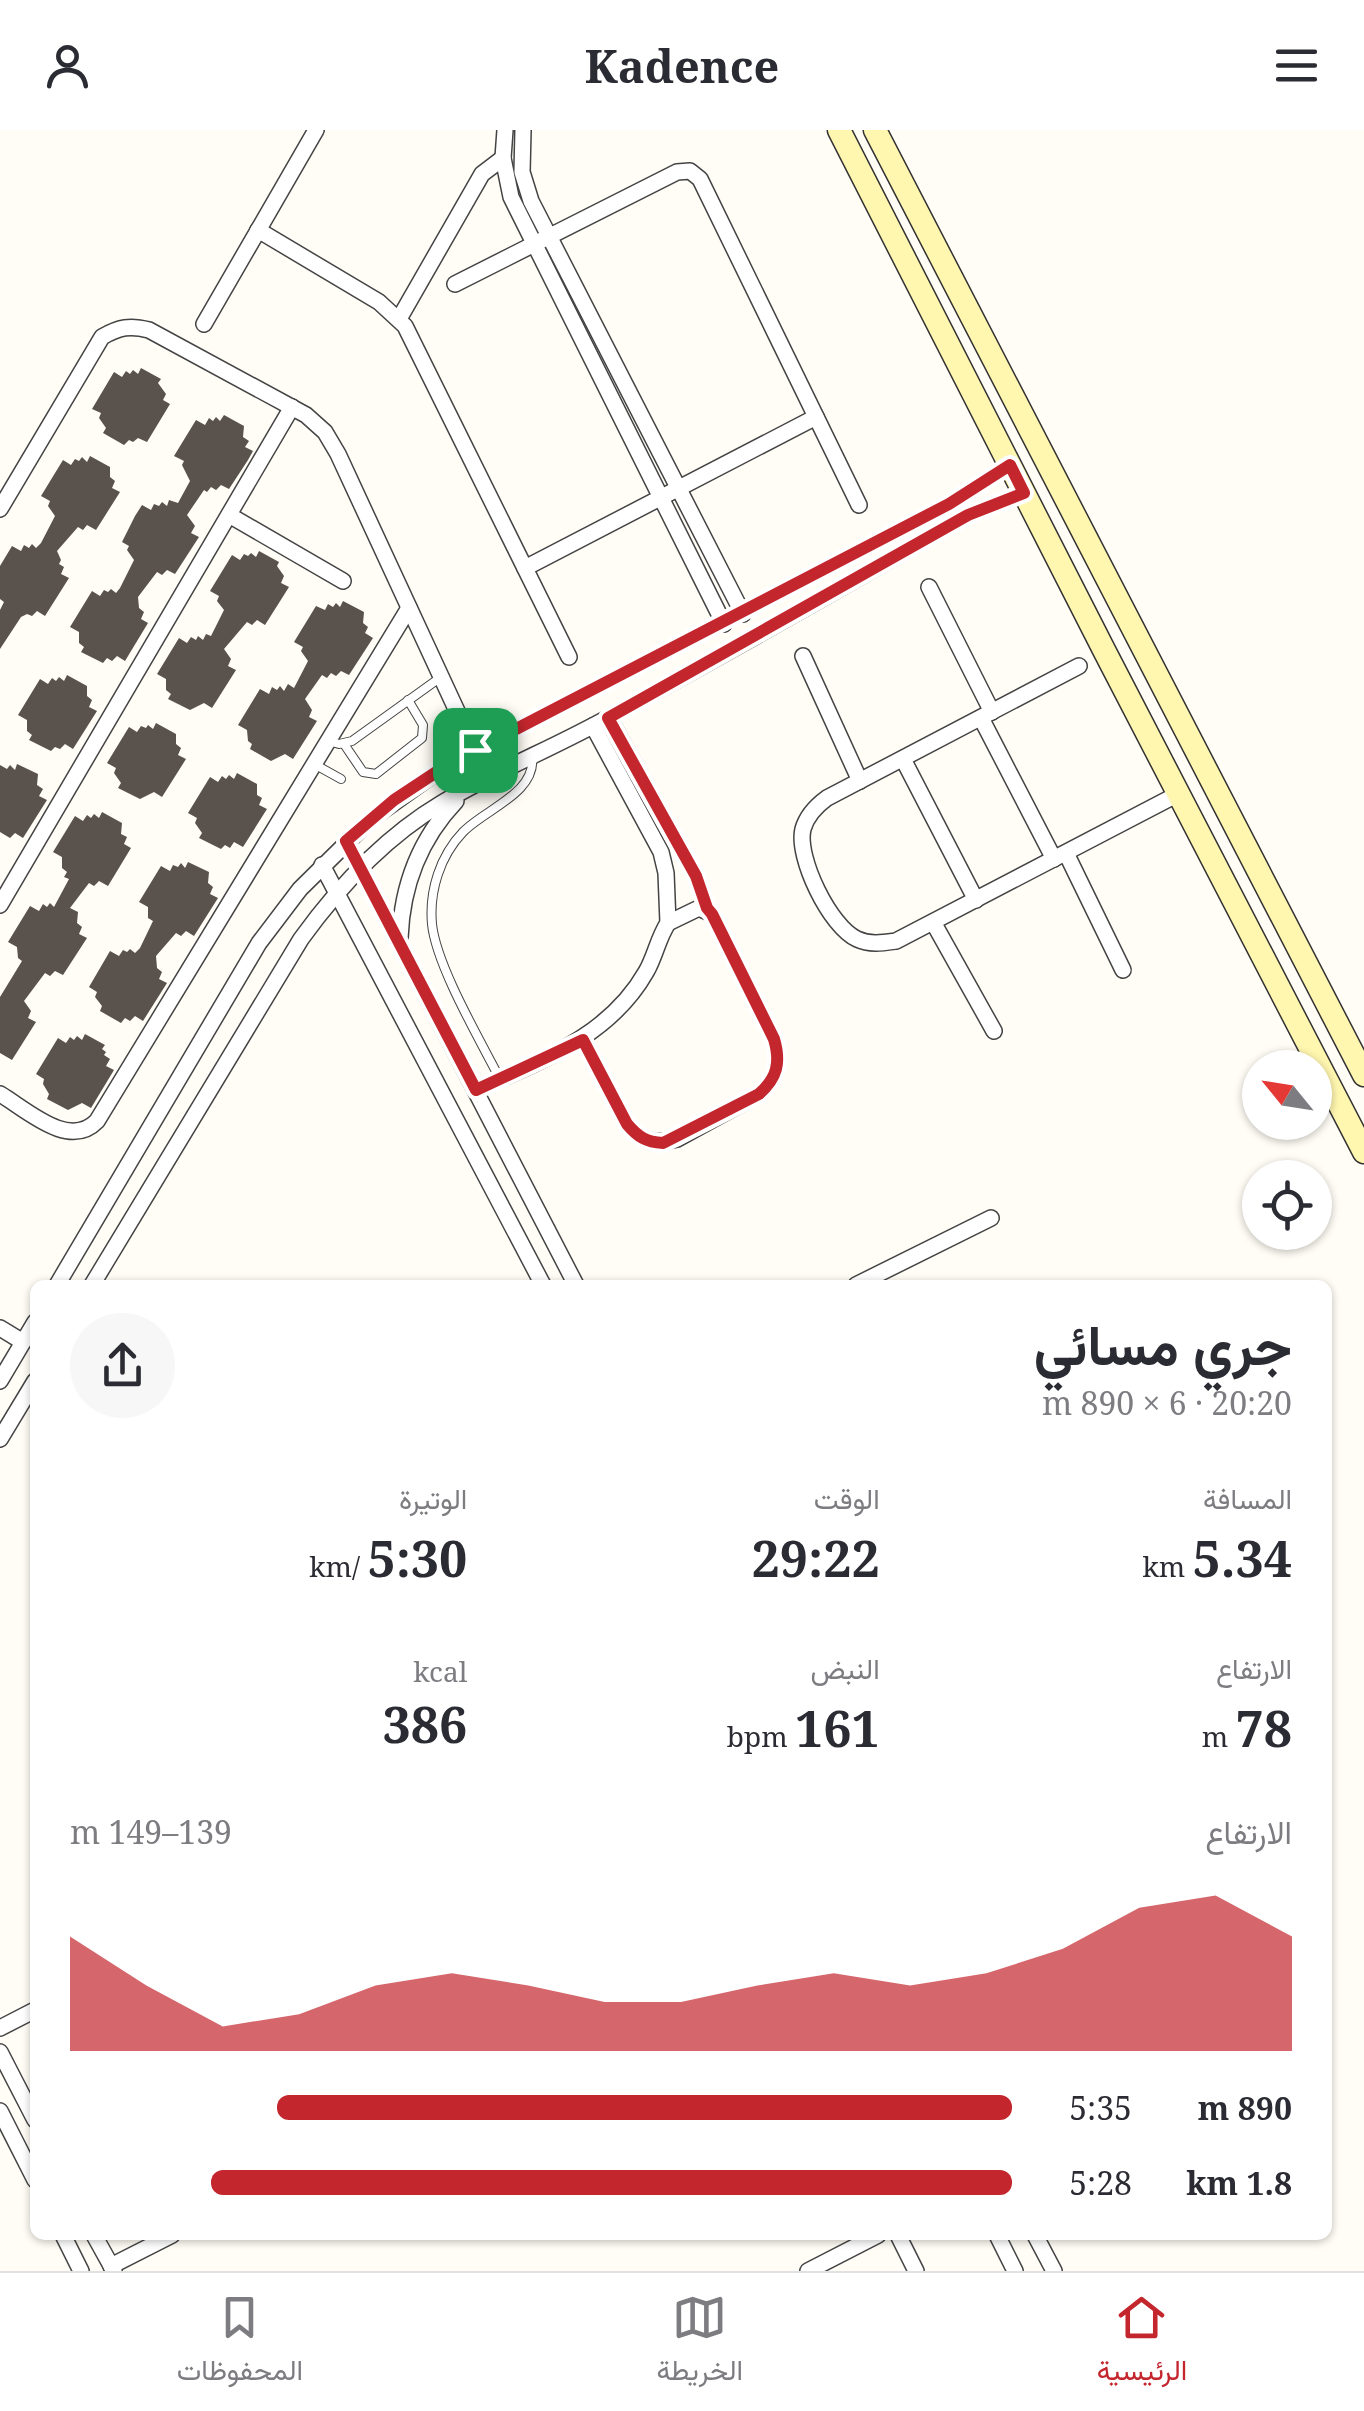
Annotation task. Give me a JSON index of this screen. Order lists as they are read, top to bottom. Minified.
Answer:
{"north":"top left","page":{"header":"Kadence","heading":["جري مسائي","20:20 · 6 × 890 m"],"stats":[["المسافة","5.34 km"],["الوقت","29:22"],["الوتيرة","5:30 /km"],["الارتفاع","78 m"],["النبض","161 bpm"],["kcal","386"]],"chart":["الارتفاع","139–149 m"],"list":[{"name":"890 m","note":"5:35"},{"name":"1.8 km","note":"5:28"}],"tabs":["الرئيسية","الخريطة","المحفوظات"]}}
